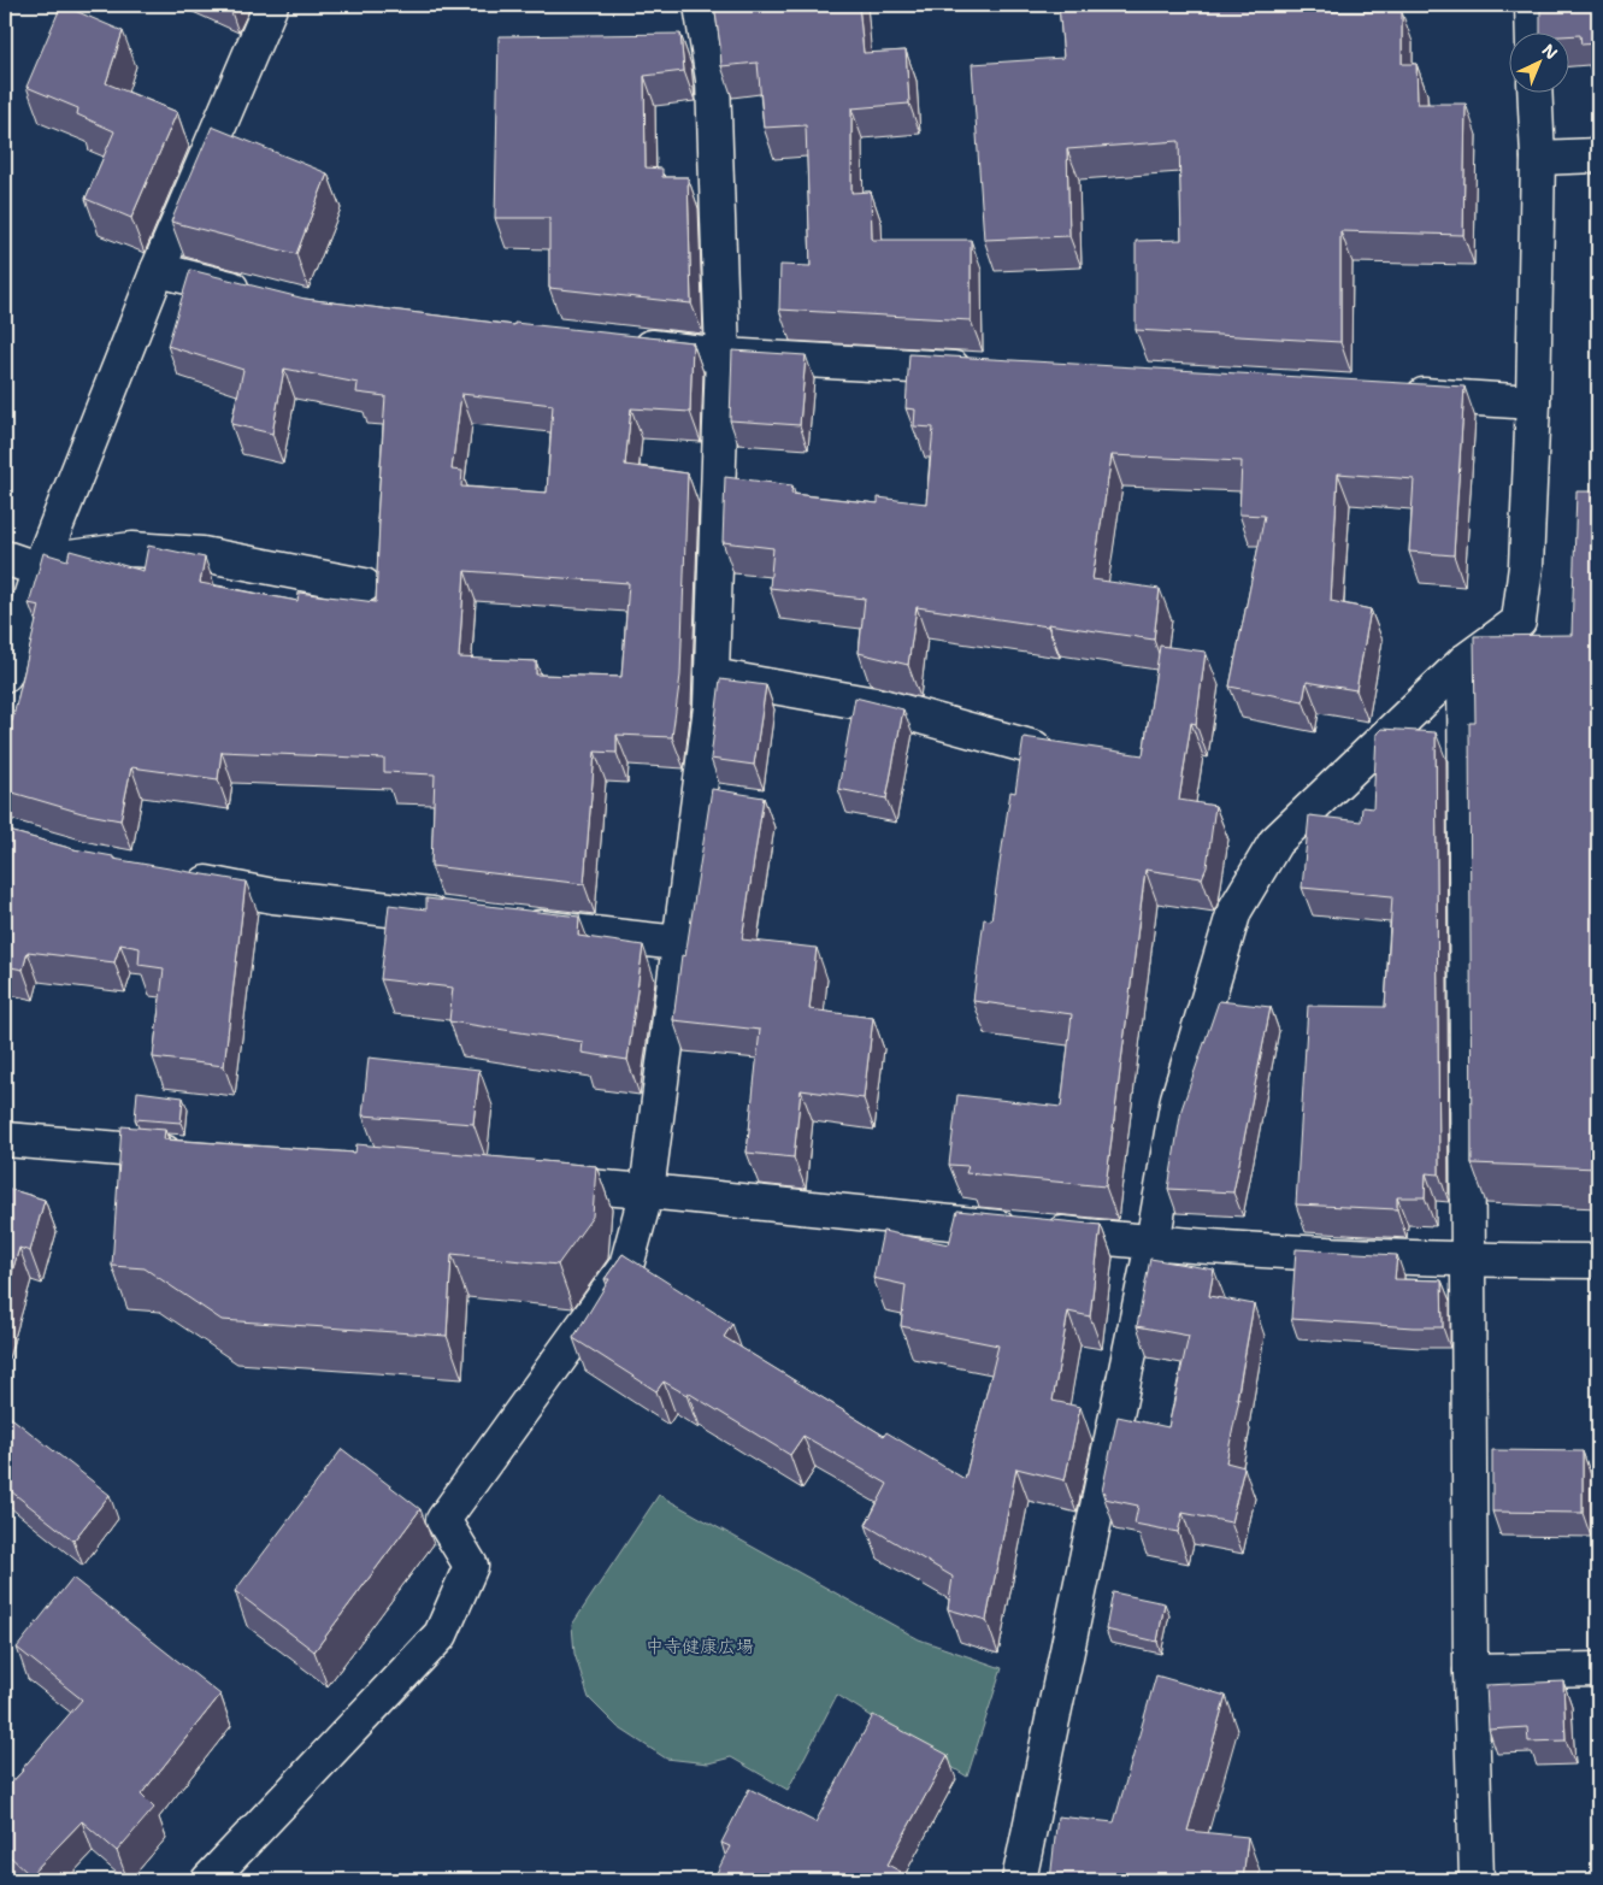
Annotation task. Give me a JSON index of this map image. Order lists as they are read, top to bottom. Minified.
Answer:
{"parks":["中寺健康広場"],"north":"top right"}
